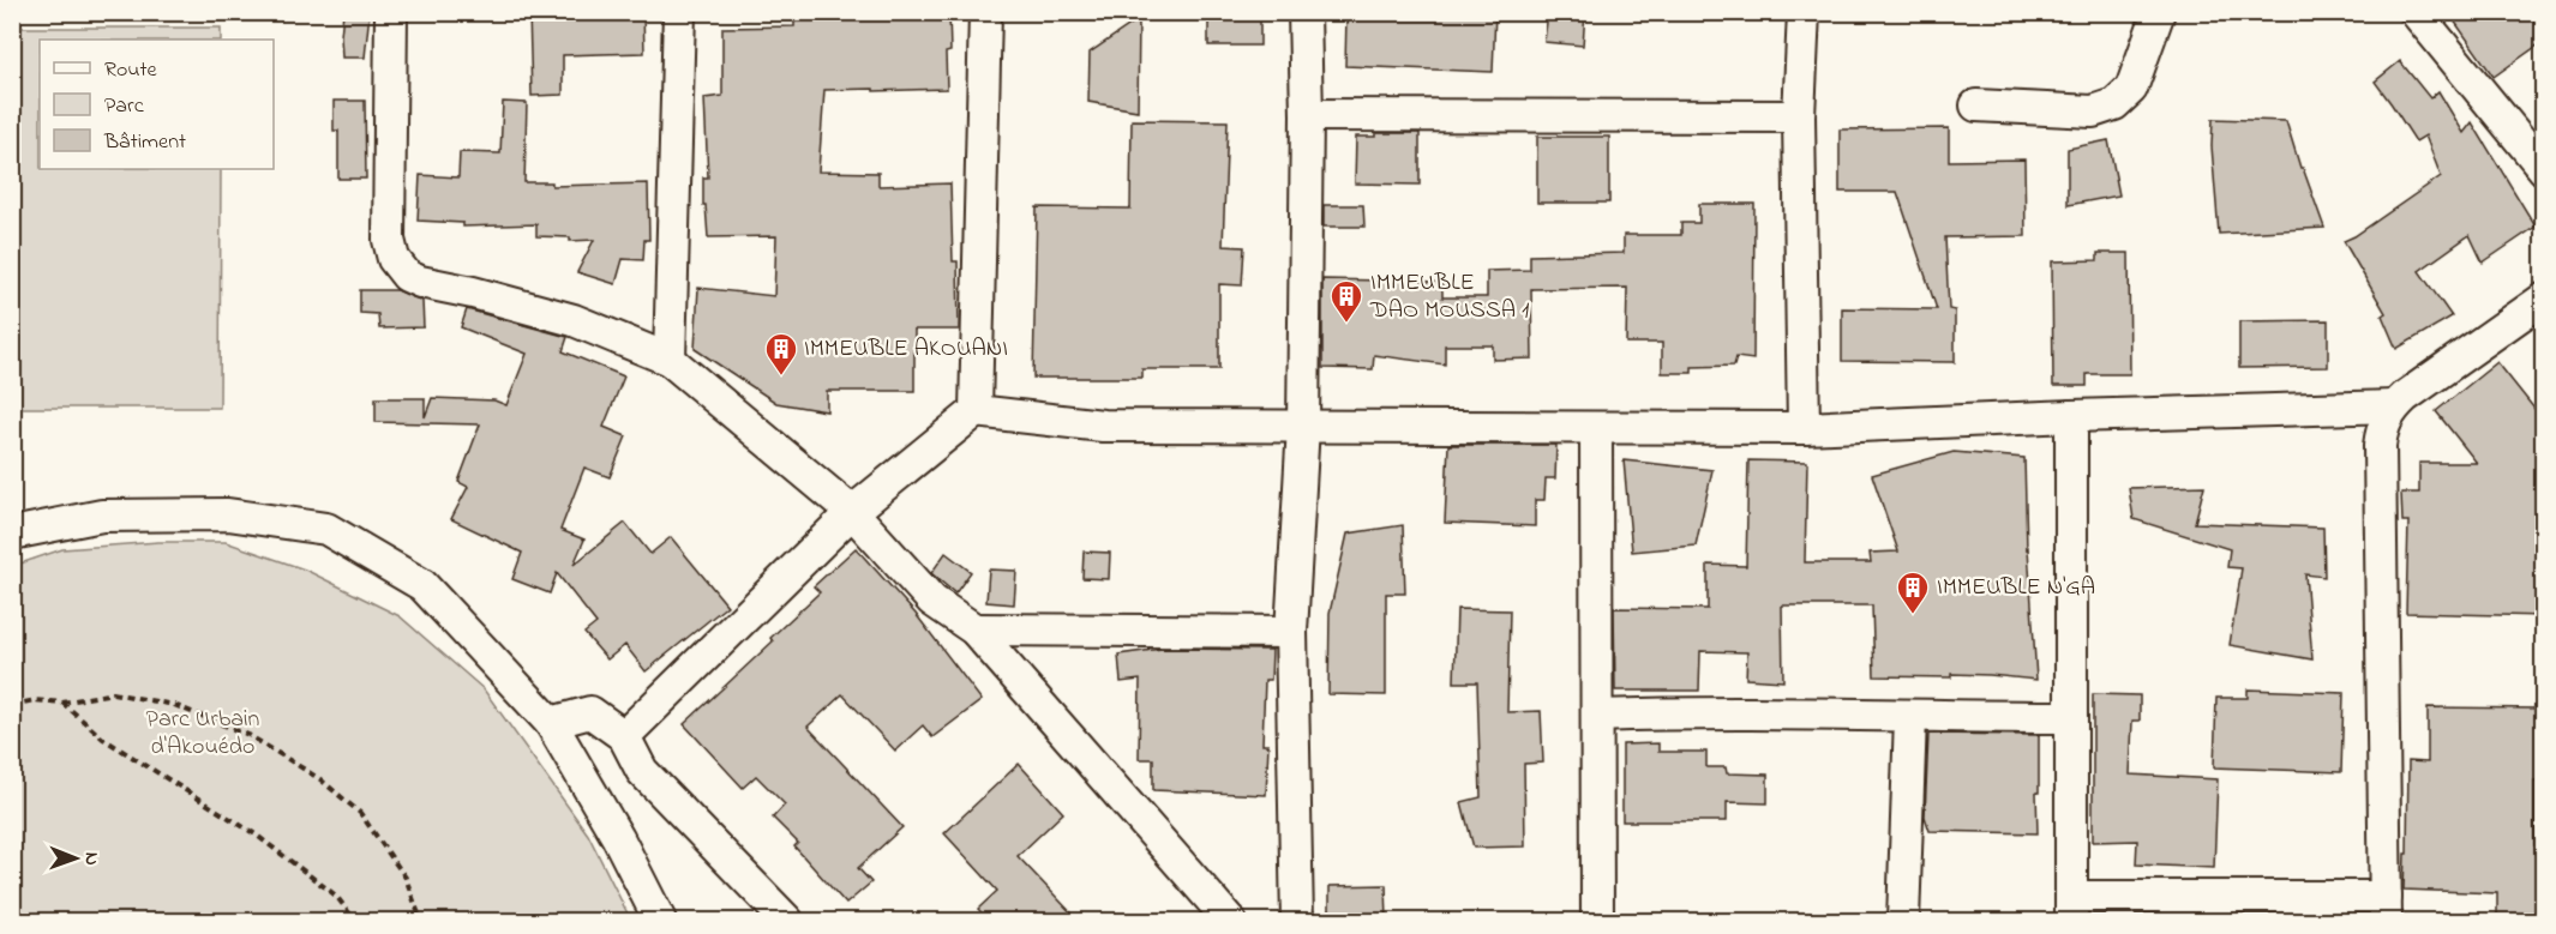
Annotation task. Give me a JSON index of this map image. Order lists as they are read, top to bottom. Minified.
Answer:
{"parks":["Parc Urbain d'Akouédo"],"places":{"building":["IMMEUBLE DAO MOUSSA 1","IMMEUBLE AKOUANI","IMMEUBLE N'GA"]},"legend":["Route","Parc","Bâtiment"],"north":"right"}
